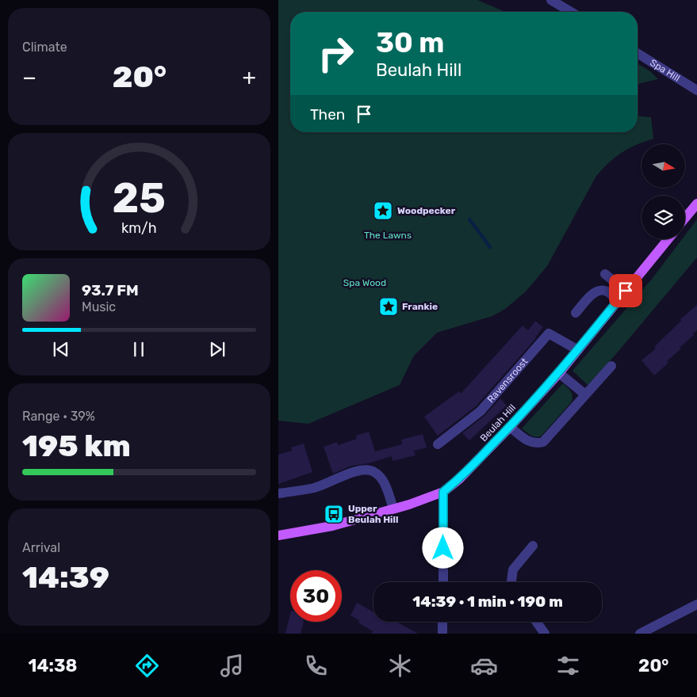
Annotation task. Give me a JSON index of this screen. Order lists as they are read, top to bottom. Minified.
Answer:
{"streets":{"main road":["Beulah Hill"],"street":["Spa Hill","Ravensroost"]},"crossings":[["Ravensroost","Beulah Hill"]],"parks":["The Lawns","Spa Wood"],"places":{"place":["Woodpecker","Frankie"],"bus stop":["Upper Beulah Hill"]},"north":"right","page":{"tile":["Climate",["Range · 39%","195 km"],["Arrival","14:39"]],"turn":["30 m","Beulah Hill"],"heat":["−","20°","+"],"then":"Then","song":["93.7 FM","Music"],"limit":"30","trip":"14:39 · 1 min · 190 m","tabs":["14:38","20°"],"gauge":["25","km/h"]}}
